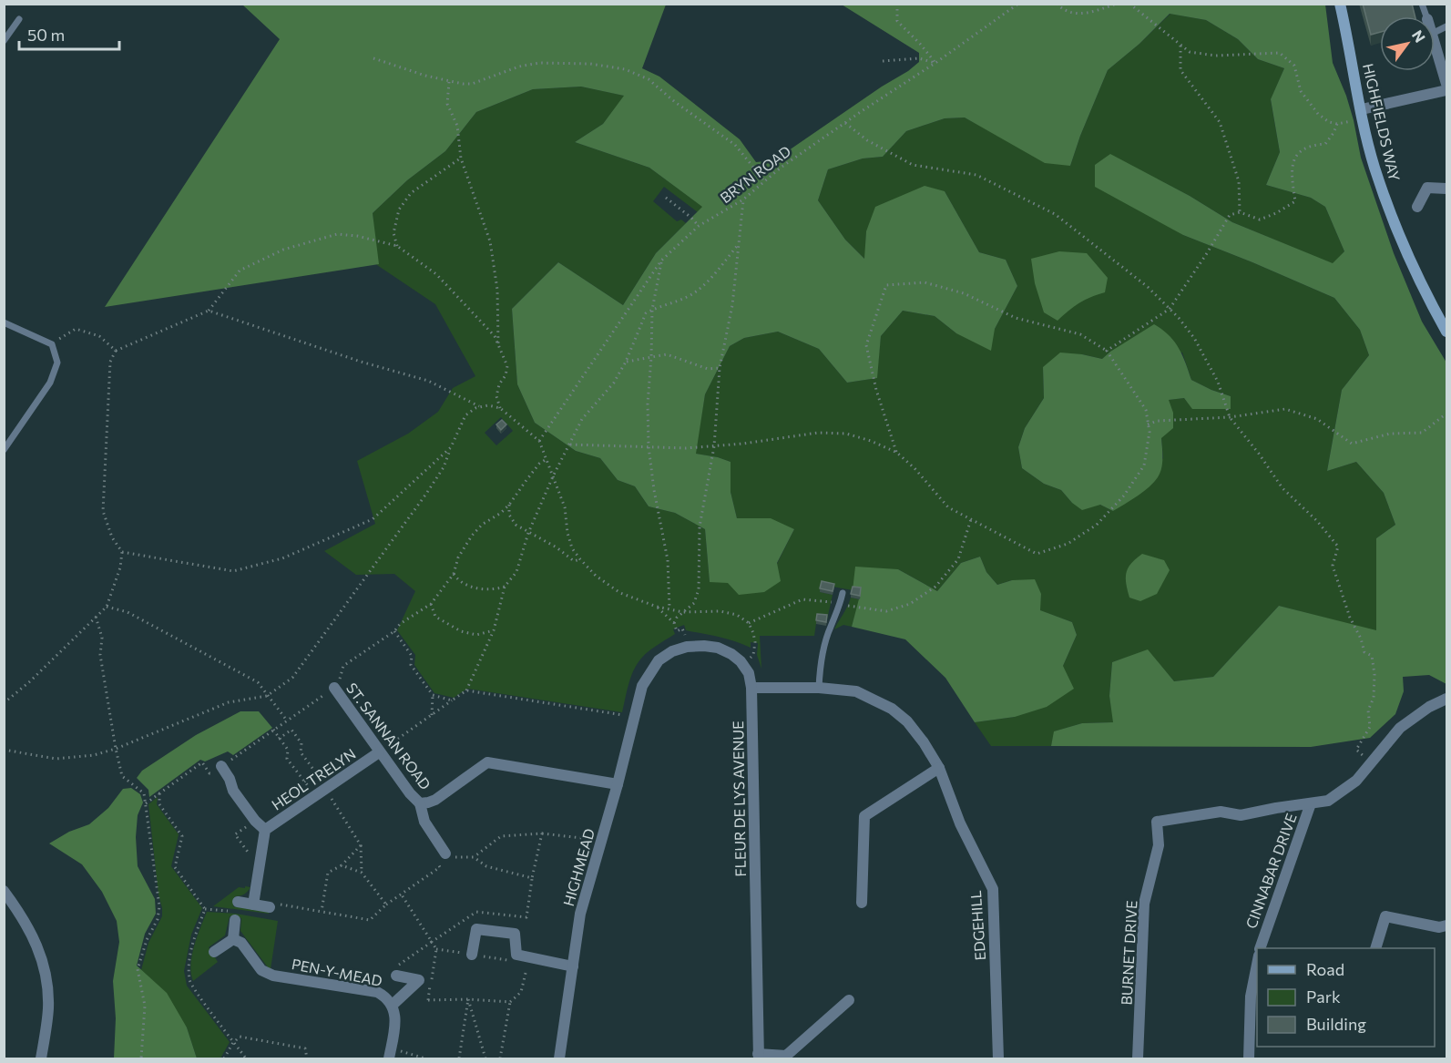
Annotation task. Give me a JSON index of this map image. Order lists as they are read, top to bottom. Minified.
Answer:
{"streets":{"main road":["HIGHFIELDS WAY"],"street":["ST. SANNAN ROAD","HEOL TRELYN","FLEUR DE LYS AVENUE","HIGHMEAD","CINNABAR DRIVE","EDGEHILL","BURNET DRIVE","PEN-Y-MEAD"],"path":["BRYN ROAD"]},"crossings":[["ST. SANNAN ROAD","HEOL TRELYN"],["ST. SANNAN ROAD","HIGHMEAD"],["FLEUR DE LYS AVENUE","HIGHMEAD"],["FLEUR DE LYS AVENUE","EDGEHILL"],["CINNABAR DRIVE","BURNET DRIVE"]],"legend":["Road","Park","Building"],"scale_bar":"50 m","north":"top right"}
